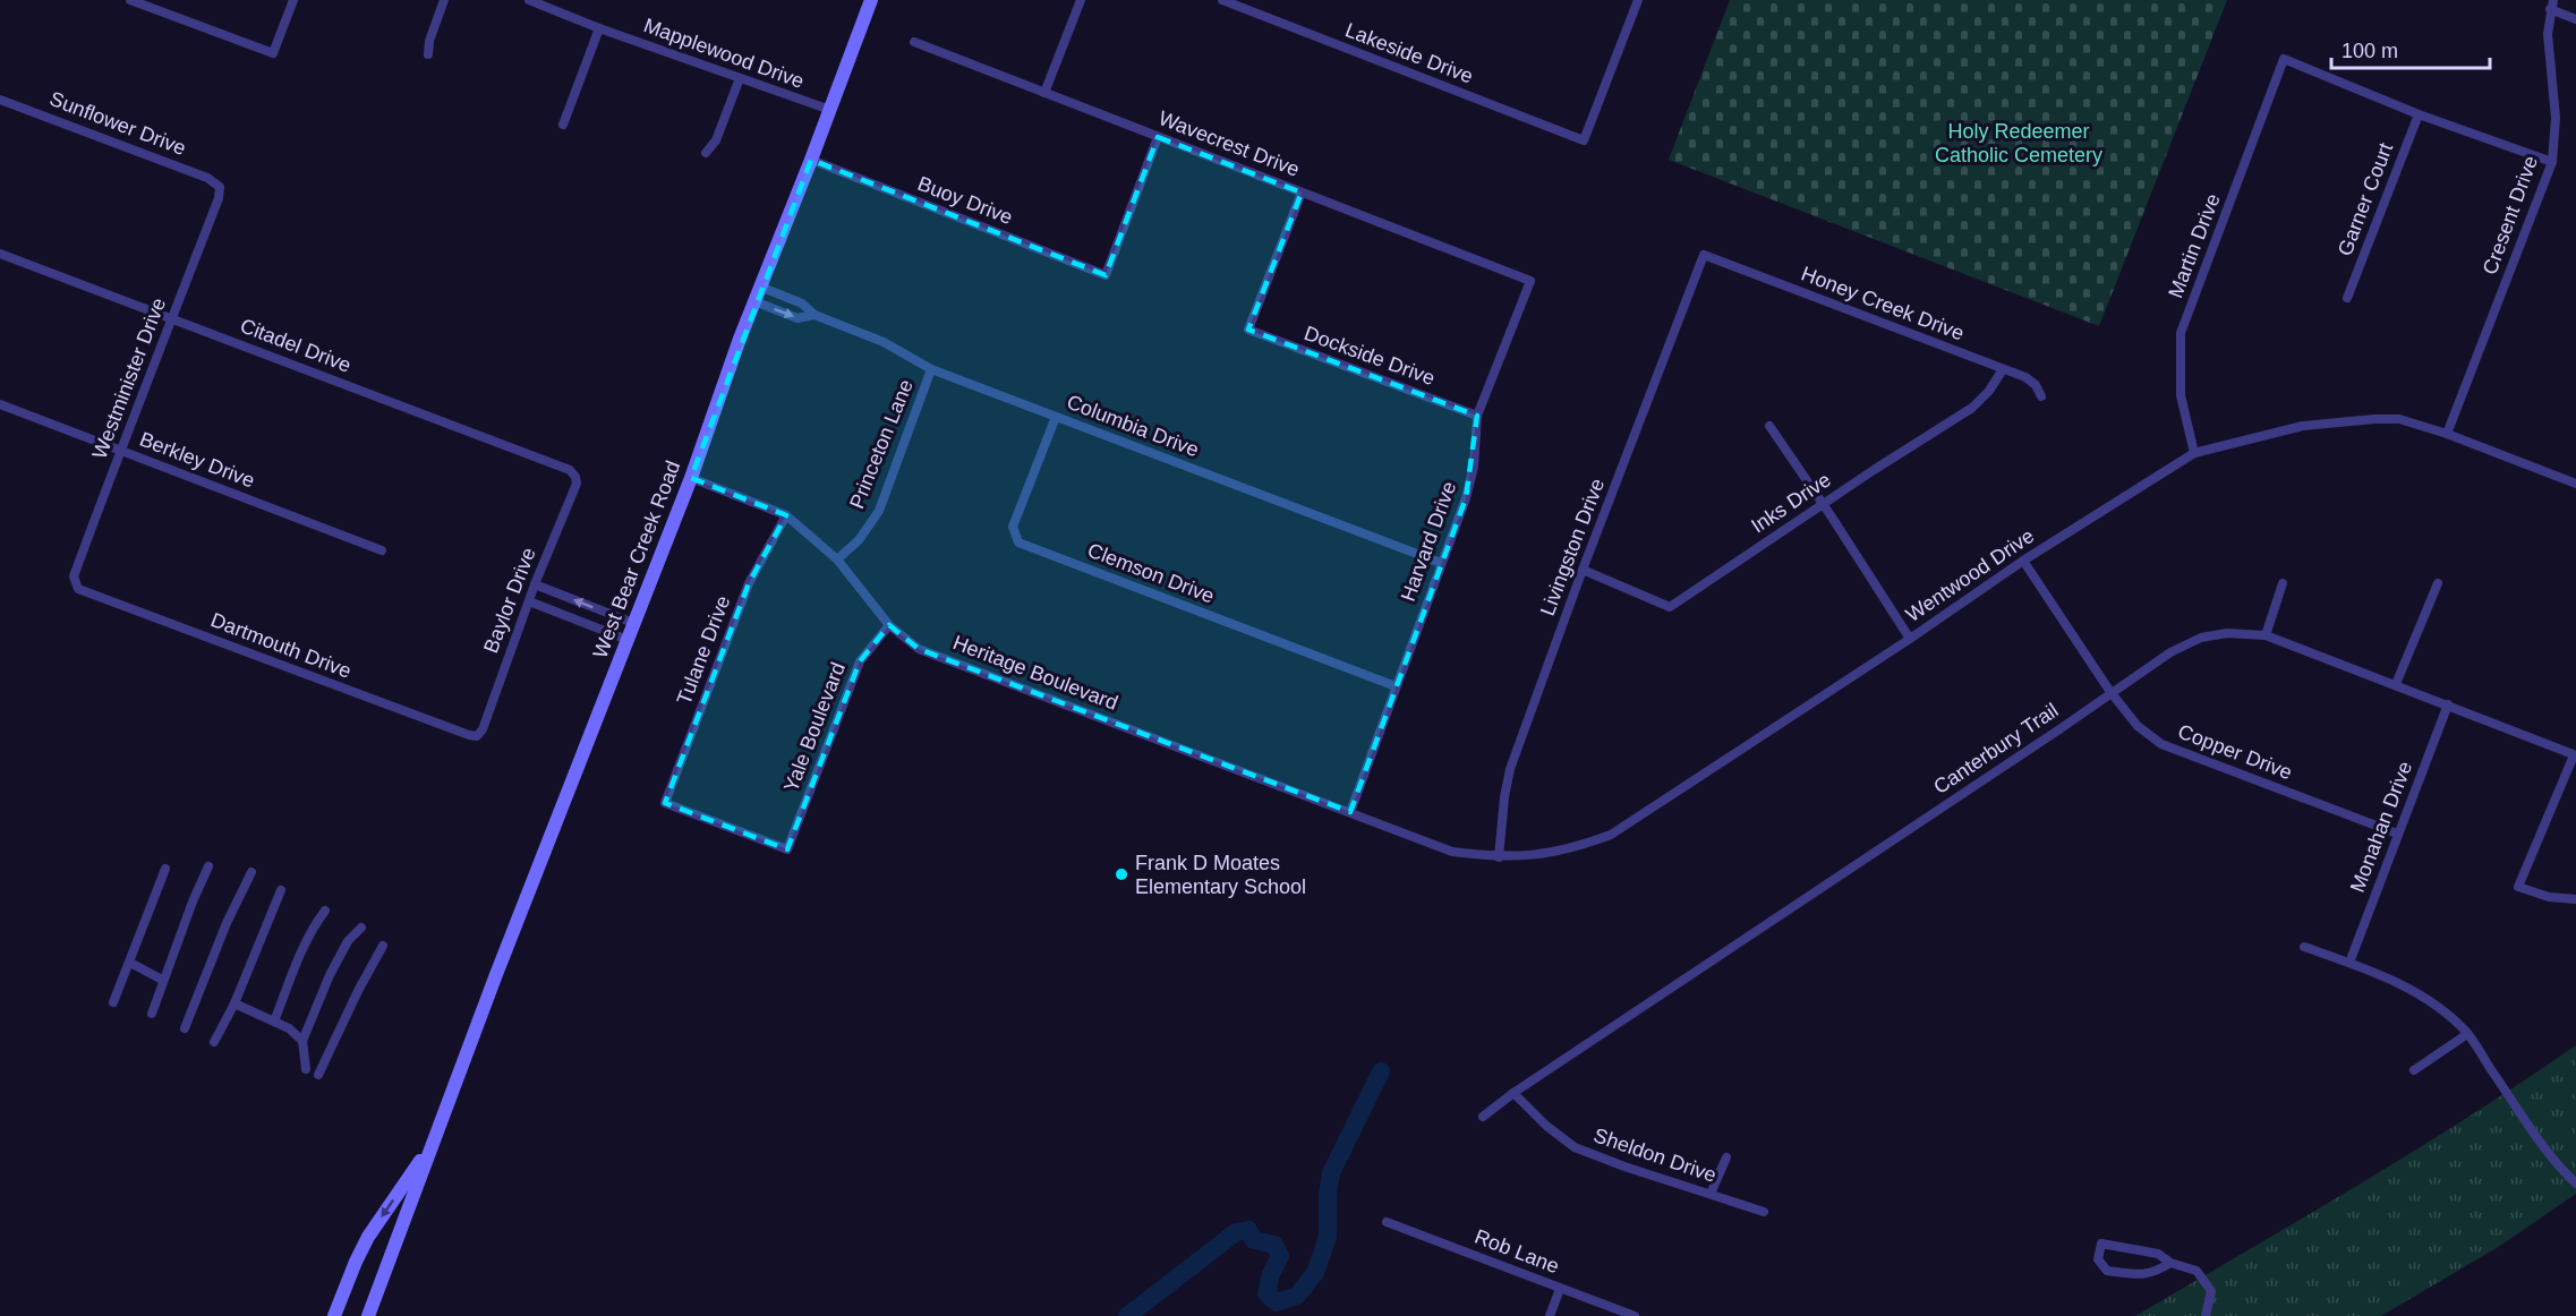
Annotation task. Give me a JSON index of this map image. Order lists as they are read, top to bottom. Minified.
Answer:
{"streets":{"main road":["West Bear Creek Road"],"street":["Mapplewood Drive","Lakeside Drive","Sunflower Drive","Wavecrest Drive","Garner Court","Buoy Drive","Cresent Drive","Martin Drive","Honey Creek Drive","Citadel Drive","Dockside Drive","Westminister Drive","Columbia Drive","Princeton Lane","Berkley Drive","Inks Drive","Harvard Drive","Livingston Drive","Clemson Drive","Wentwood Drive","Baylor Drive","Dartmouth Drive","Tulane Drive","Heritage Boulevard","Yale Boulevard","Canterbury Trail","Copper Drive","Monahan Drive","Sheldon Drive","Rob Lane"]},"crossings":[["Mapplewood Drive","West Bear Creek Road"],["Sunflower Drive","Westminister Drive"],["Wavecrest Drive","Buoy Drive"],["Wavecrest Drive","Dockside Drive"],["Wavecrest Drive","Harvard Drive"],["Garner Court","Martin Drive"],["Buoy Drive","West Bear Creek Road"],["Cresent Drive","Wentwood Drive"],["Martin Drive","Wentwood Drive"],["Honey Creek Drive","Inks Drive"],["Honey Creek Drive","Livingston Drive"],["Citadel Drive","Westminister Drive"],["Citadel Drive","Baylor Drive"],["Dockside Drive","Harvard Drive"],["Westminister Drive","Berkley Drive"],["Westminister Drive","Dartmouth Drive"],["Columbia Drive","Princeton Lane"],["Columbia Drive","Harvard Drive"],["Columbia Drive","West Bear Creek Road"],["Columbia Drive","Clemson Drive"],["Princeton Lane","Heritage Boulevard"],["Inks Drive","Livingston Drive"],["Harvard Drive","Clemson Drive"],["Harvard Drive","Heritage Boulevard"],["Livingston Drive","Wentwood Drive"],["West Bear Creek Road","Heritage Boulevard"],["Wentwood Drive","Heritage Boulevard"],["Wentwood Drive","Copper Drive"],["Baylor Drive","Dartmouth Drive"],["Tulane Drive","Heritage Boulevard"],["Tulane Drive","Yale Boulevard"],["Heritage Boulevard","Yale Boulevard"],["Canterbury Trail","Copper Drive"],["Canterbury Trail","Monahan Drive"],["Canterbury Trail","Sheldon Drive"],["Copper Drive","Monahan Drive"]],"parks":["Holy Redeemer Catholic Cemetery"],"places":["Frank D Moates Elementary School"],"scale_bar":"100 m"}
